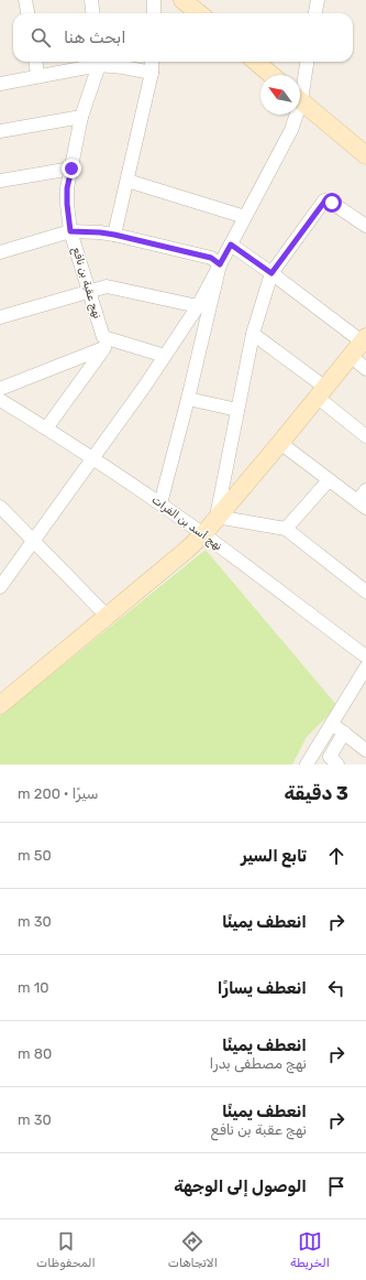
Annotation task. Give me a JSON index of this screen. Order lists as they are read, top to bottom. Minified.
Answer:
{"streets":{"street":["نهج عقبة بن نافع","نهج أسد بن الفرات"]},"north":"top left","page":{"search":"ابحث هنا","heading":["3 دقيقة","سيرًا · 200 m"],"list":[["تابع السير","50 m"],["انعطف يمينًا","30 m"],["انعطف يسارًا","10 m"],["انعطف يمينًا","نهج مصطفى بدرا","80 m"],["انعطف يمينًا","نهج عقبة بن نافع","30 m"],"الوصول إلى الوجهة"],"nav":["الخريطة","الاتجاهات","المحفوظات"]}}
